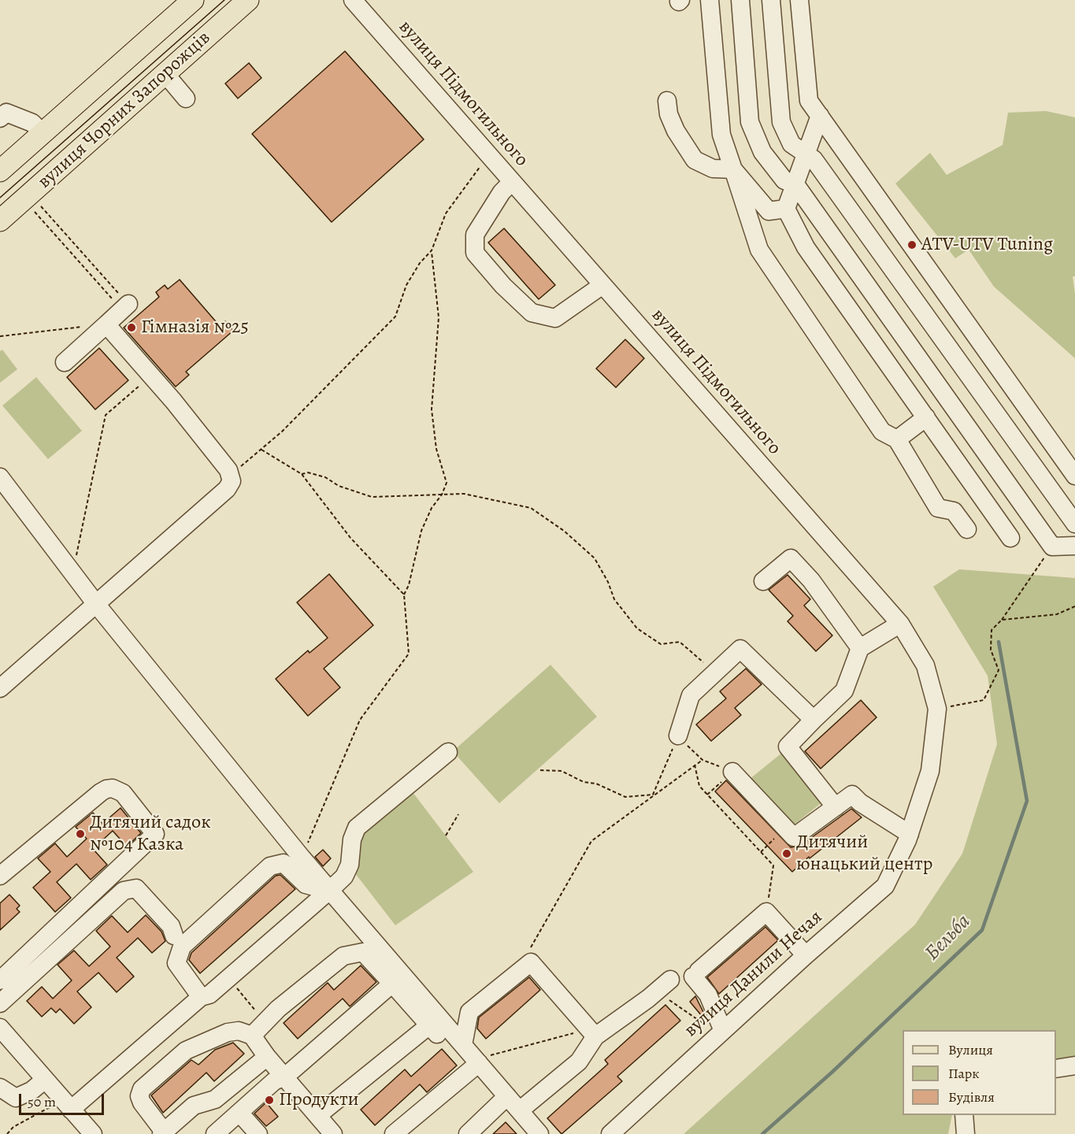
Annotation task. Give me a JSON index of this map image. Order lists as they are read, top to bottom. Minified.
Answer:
{"streets":{"main road":["вулиця Чорних Запорожців"],"street":["вулиця Підмогильного","вулиця Данили Нечая"]},"crossings":[["вулиця Підмогильного","вулиця Данили Нечая"]],"water":["Бельба"],"places":["ATV-UTV Tuning","Гімназія №25","Дитячий садок №104 Казка","Дитячий юнацький центр","Продукти"],"legend":["Вулиця","Парк","Будівля"],"scale_bar":"50 m"}
